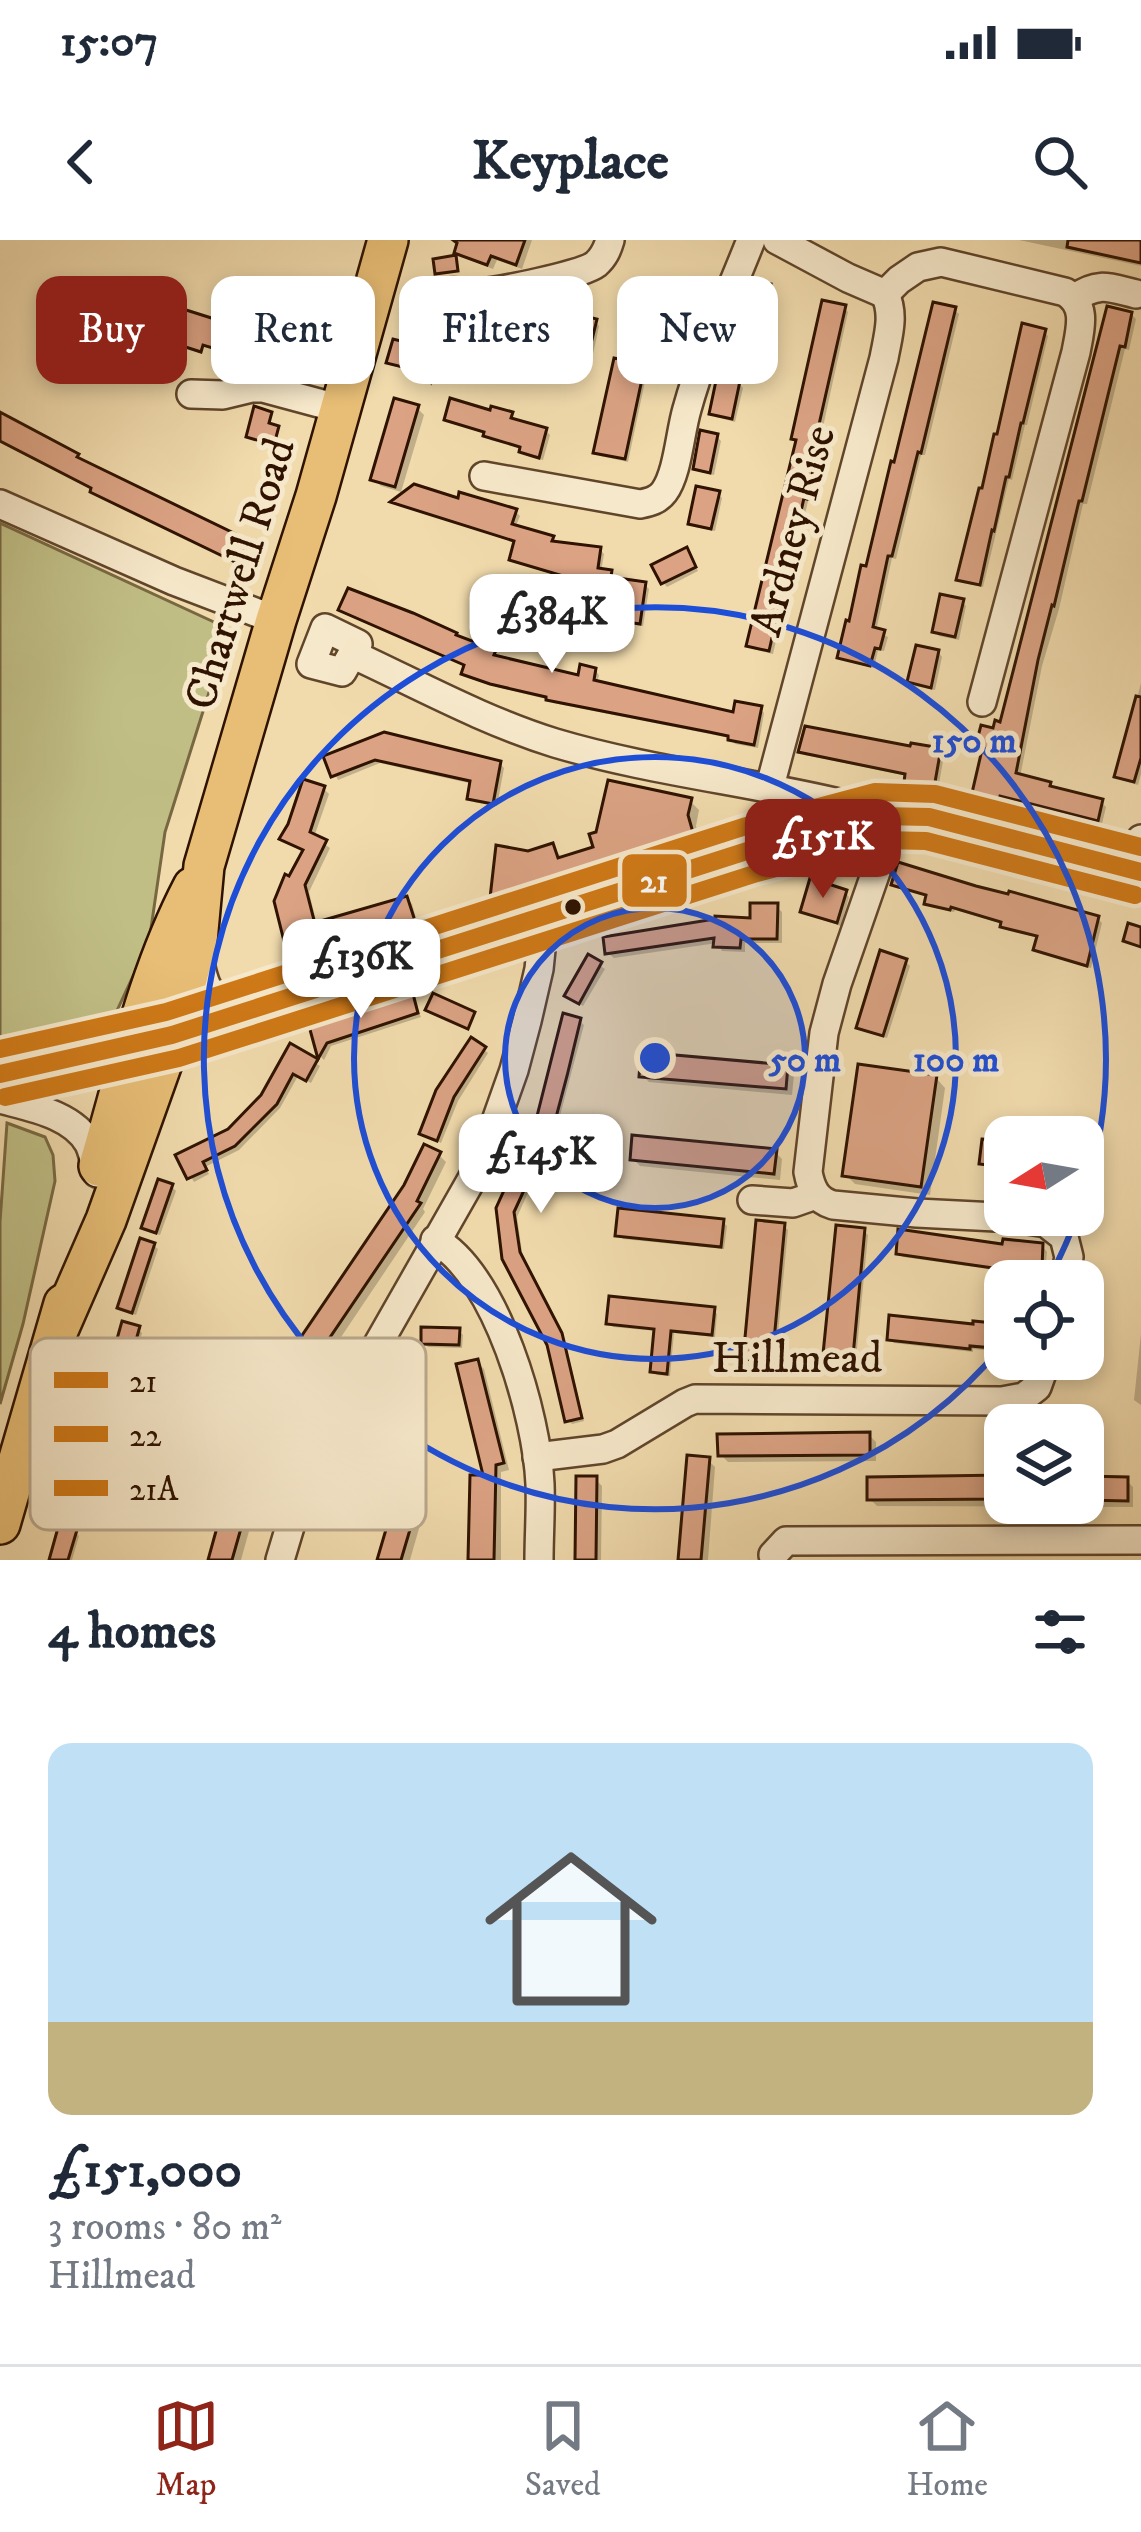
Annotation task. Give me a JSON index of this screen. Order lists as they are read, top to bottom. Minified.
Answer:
{"streets":{"highway":["Chartwell Road"],"street":["Ardney Rise","Hillmead"]},"lines":["transit line 21A","transit line 21","transit line 22"],"legend":["21","22","21A"],"north":"left","page":{"status":"15:07","header":"Keyplace","chip":["Buy","Rent","Filters","New"],"price":["£384K","£151K","£136K","£145K"],"heading":"4 homes","list":[{"name":"£151,000","note":"3 rooms · 80 m² · Hillmead"}],"tabs":["Map","Saved","Home"]},"rings":["150 m","50 m","100 m"]}
